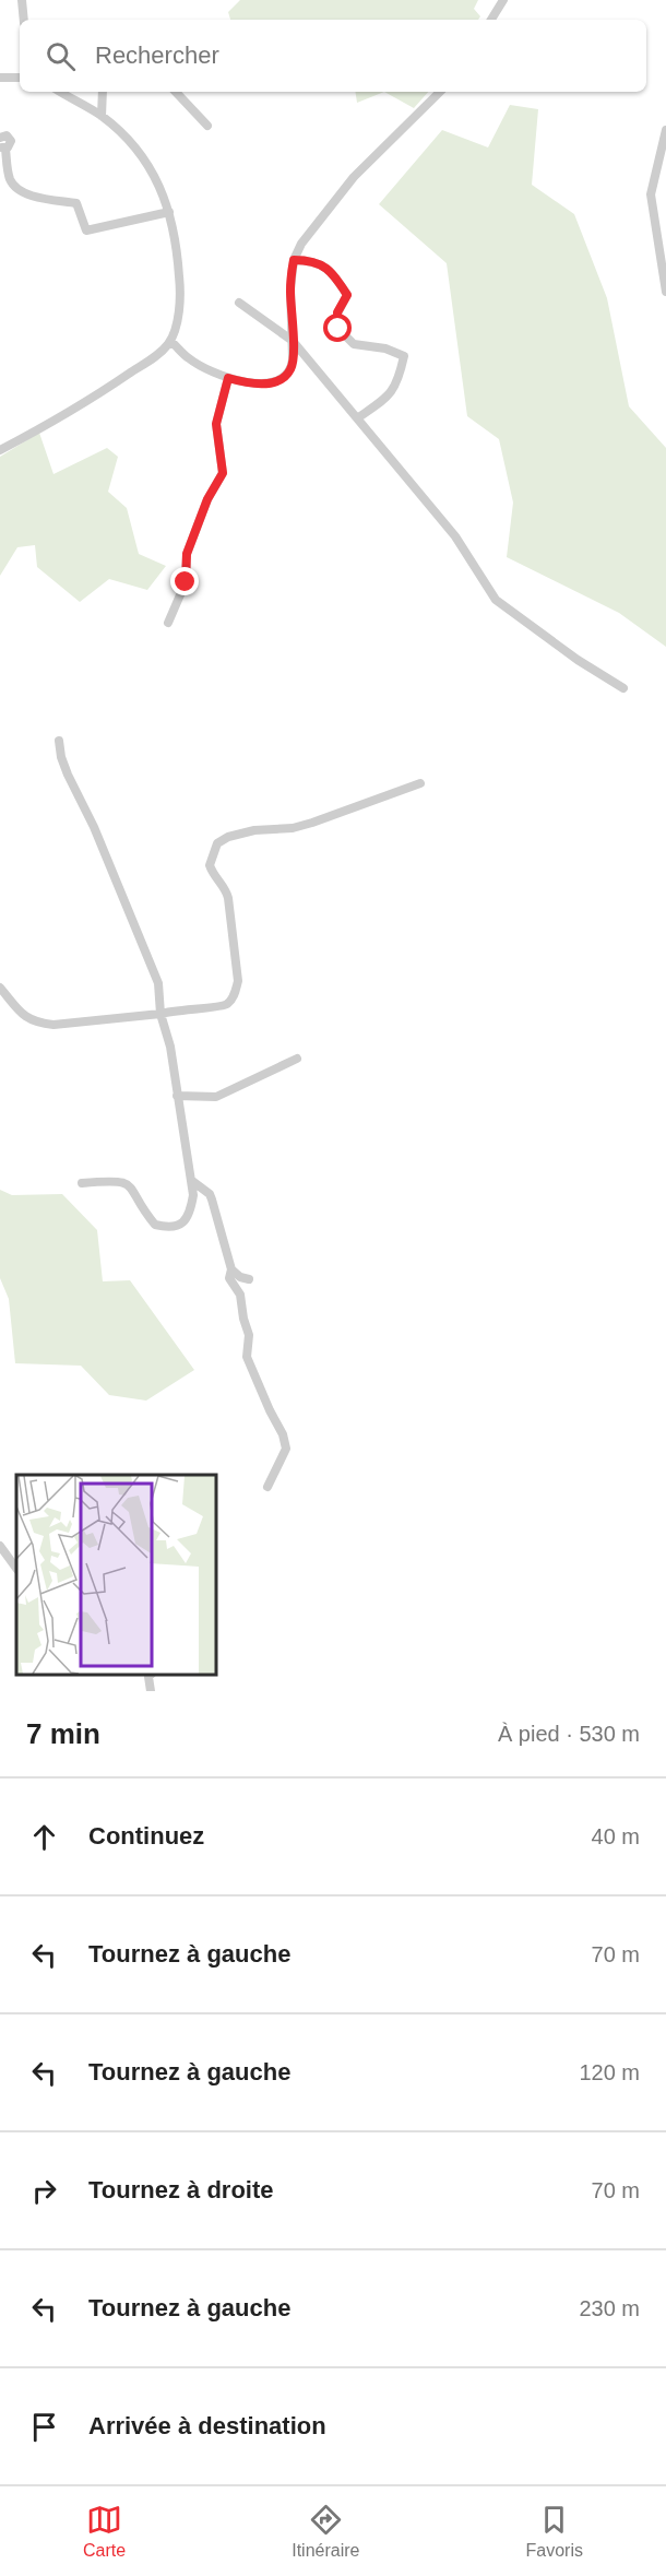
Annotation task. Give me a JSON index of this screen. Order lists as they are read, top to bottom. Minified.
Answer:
{"page":{"search":"Rechercher","heading":["7 min","À pied · 530 m"],"list":[["Continuez","40 m"],["Tournez à gauche","70 m"],["Tournez à gauche","120 m"],["Tournez à droite","70 m"],["Tournez à gauche","230 m"],"Arrivée à destination"],"nav":["Carte","Itinéraire","Favoris"]}}
